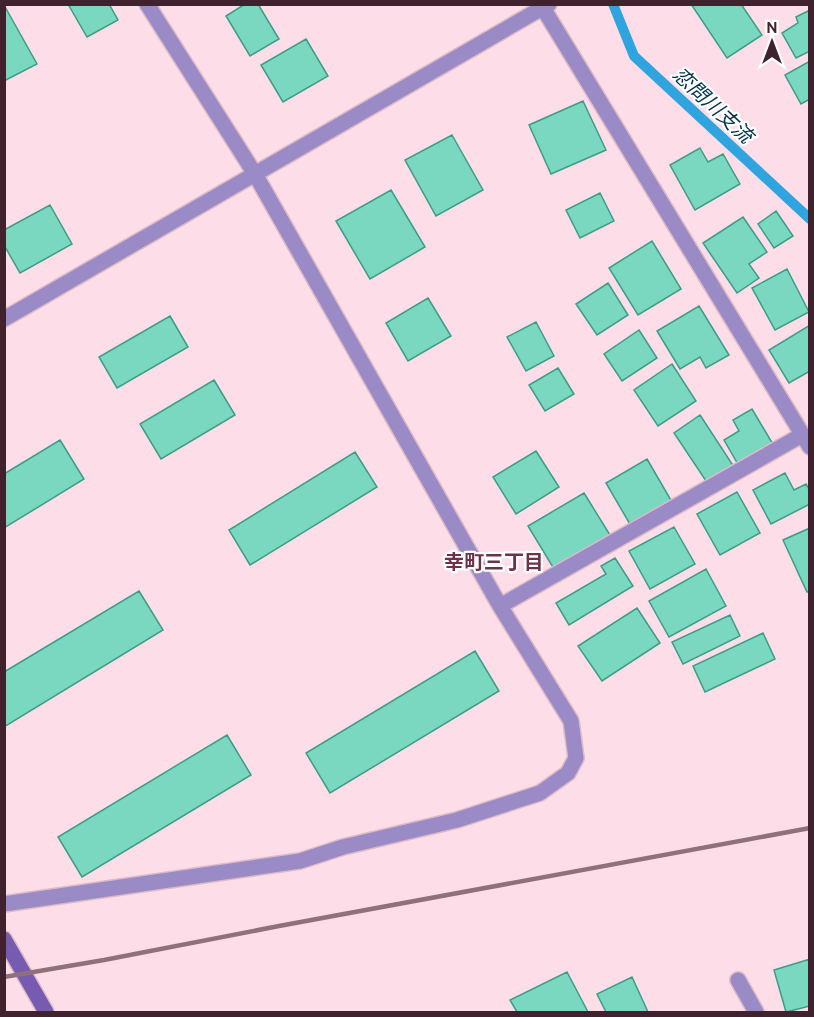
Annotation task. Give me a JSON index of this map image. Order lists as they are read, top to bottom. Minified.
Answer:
{"districts":["幸町三丁目"],"water":["恋問川支流"],"north":"top"}
